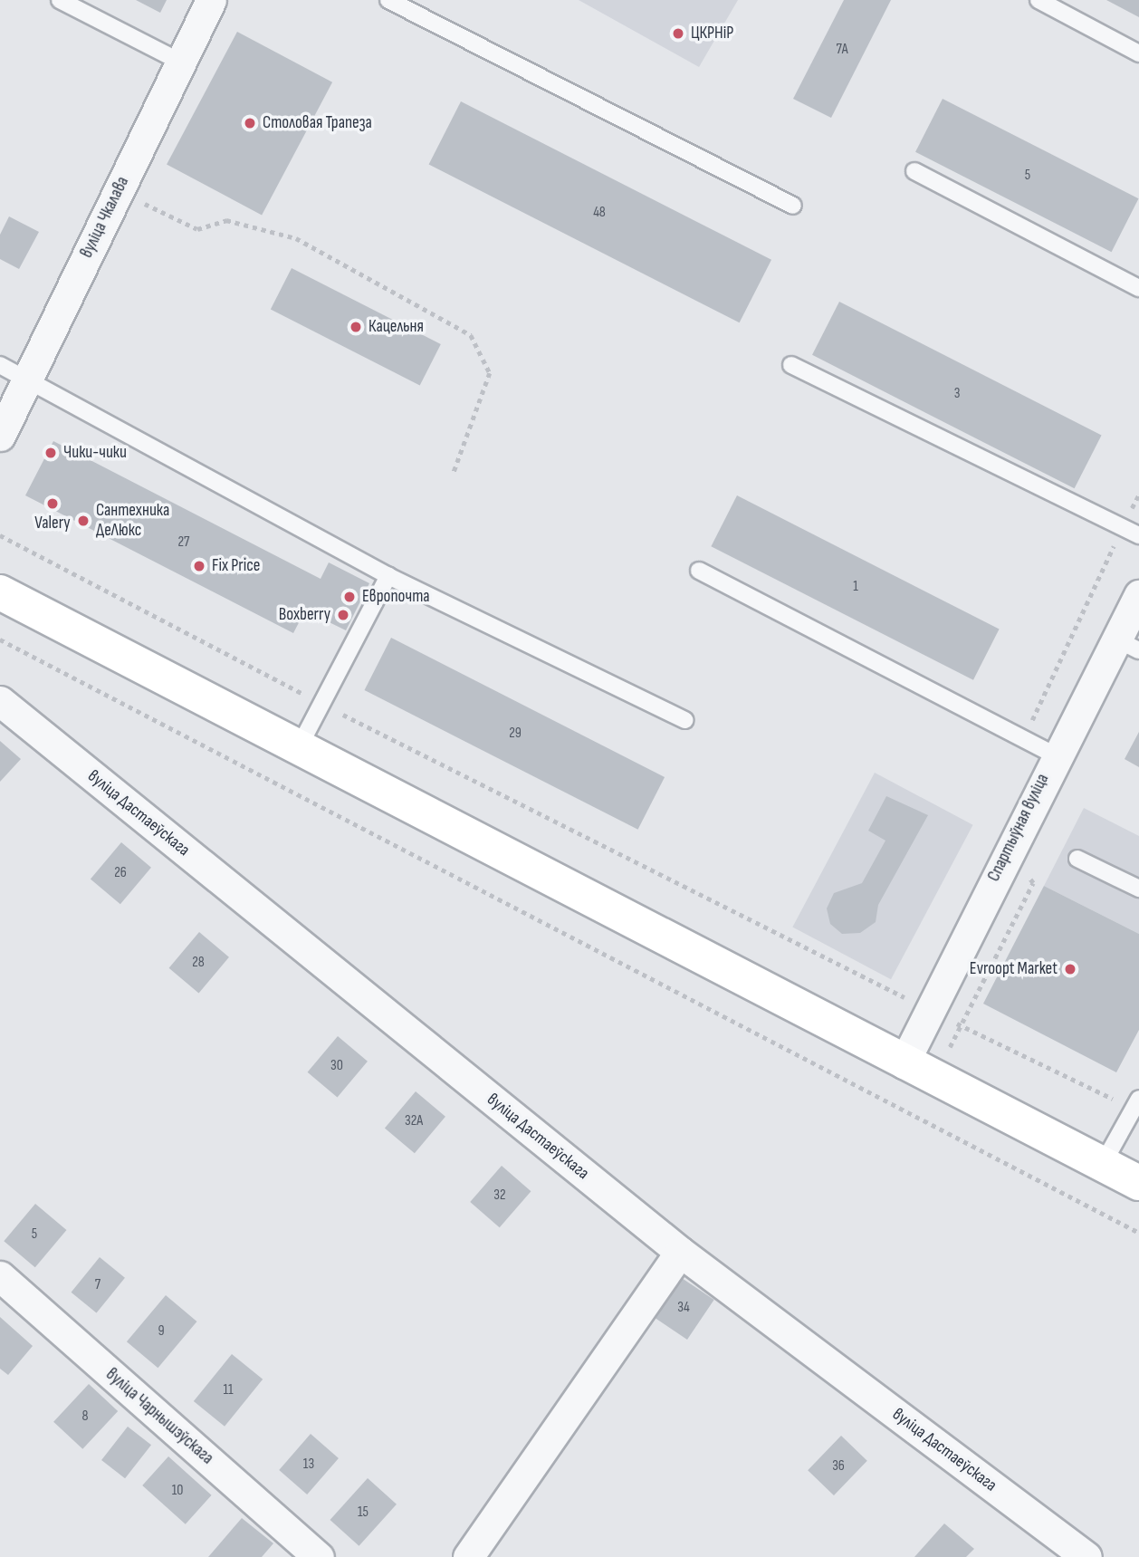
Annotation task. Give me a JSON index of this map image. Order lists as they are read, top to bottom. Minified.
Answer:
{"streets":{"street":["вуліца Чкалава","вуліца Дастаеўскага","Спартыўная вуліца","вуліца Чарнышэўскага"]},"places":["ЦКРНіР","Столовая Трапеза","Кацельня","Чики-чики","Valery","Сантехника ДеЛюкс","Fix Price","Европочта","Boxberry","Evroopt Market"],"house_numbers":["7А","5","48","3","27","1","29","26","28","30","32А","32","5","7","34","9","11","8","13","36","10","15"]}
